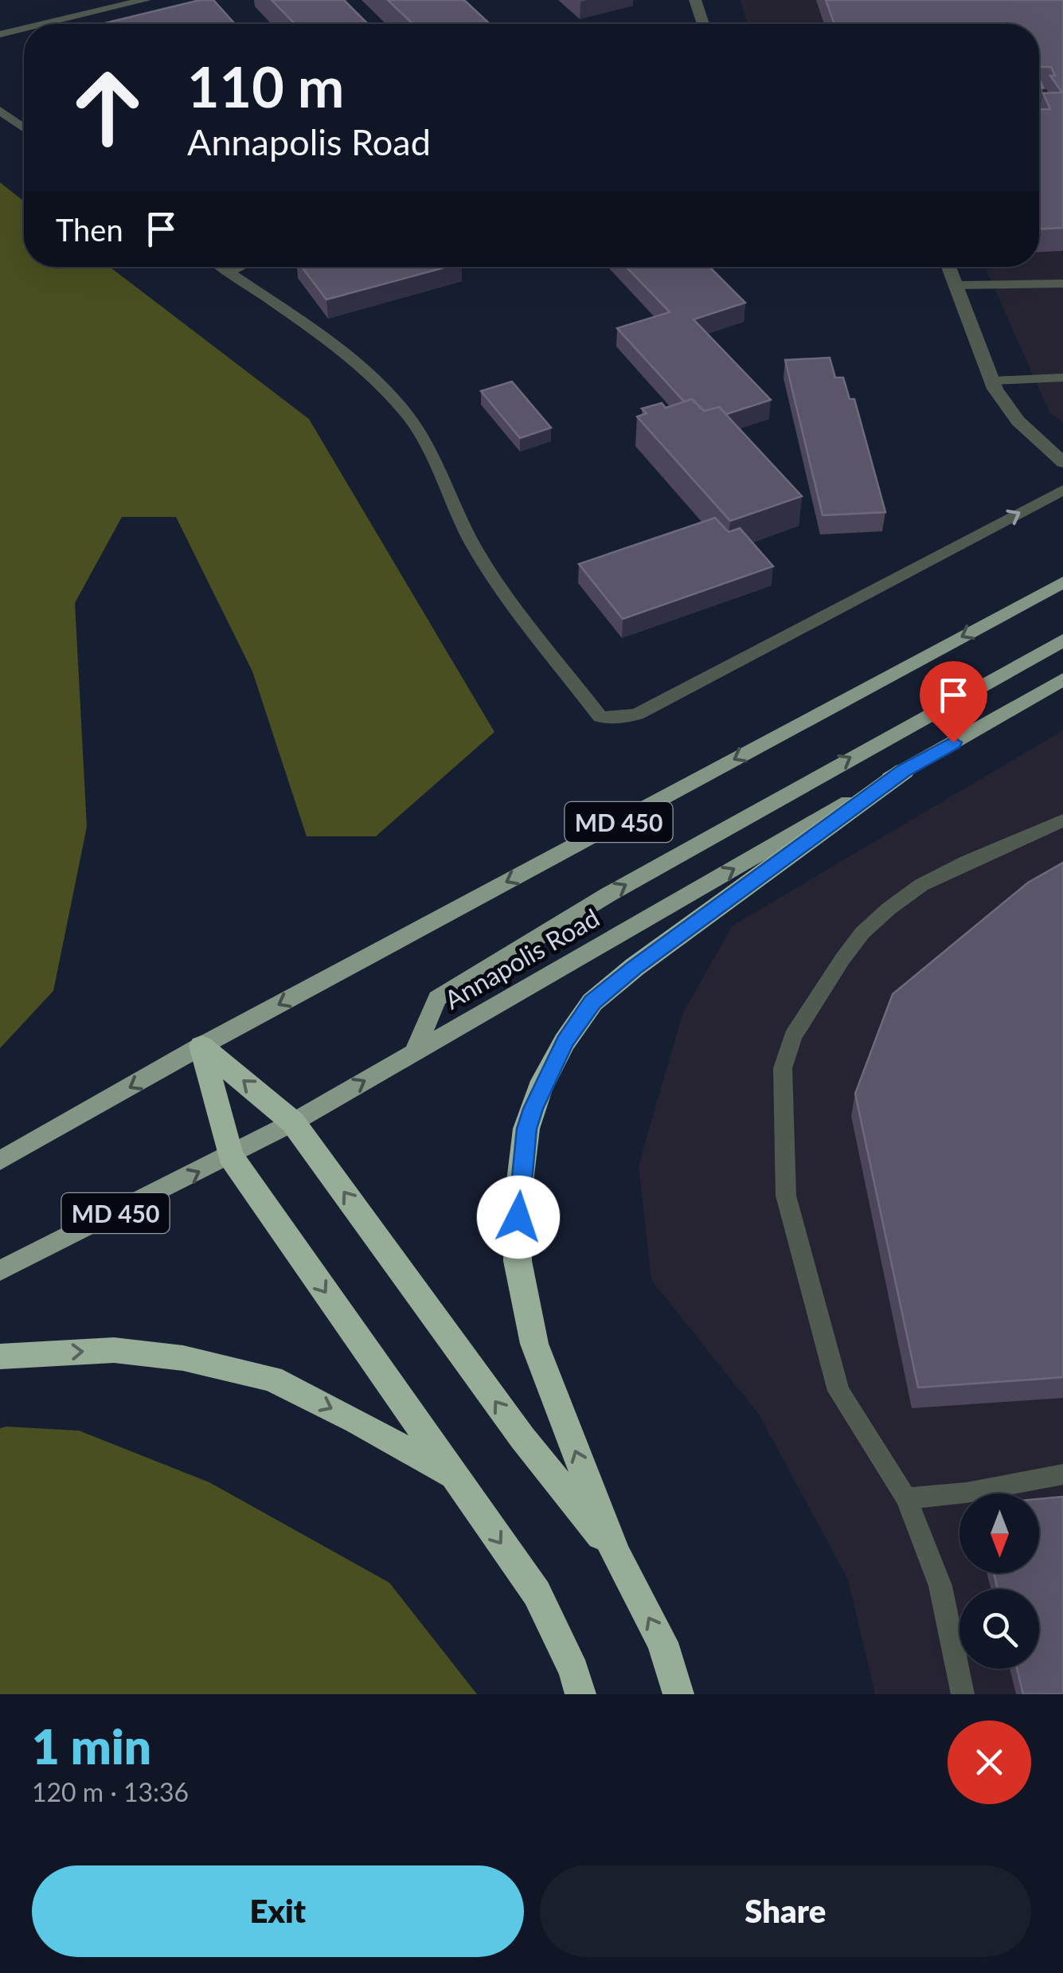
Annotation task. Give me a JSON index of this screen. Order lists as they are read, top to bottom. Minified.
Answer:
{"streets":{"main road":["MD 450","Annapolis Road"]},"north":"bottom","page":{"turn":["110 m","Annapolis Road"],"then":"Then","heading":["1 min","120 m · 13:36"],"buttons":["Exit","Share"]}}
